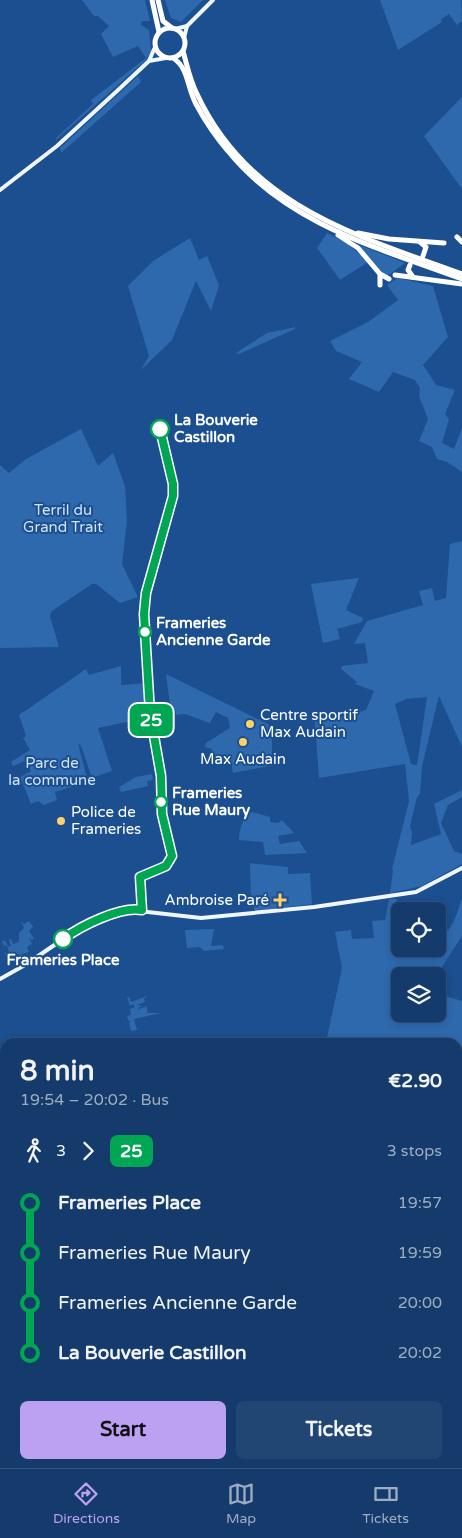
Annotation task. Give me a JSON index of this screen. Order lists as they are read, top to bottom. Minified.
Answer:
{"parks":["Terril du Grand Trait","Parc de la commune"],"places":{"other":["La Bouverie Castillon","Frameries Ancienne Garde","Centre sportif Max Audain","Max Audain","Frameries Rue Maury","Police de Frameries","Frameries Place"],"health":["Ambroise Paré"]},"lines":["bus line 25"],"page":{"on_map":"25","heading":["8 min","19:54 – 20:02 · Bus","€2.90"],"legs":["3","25","3 stops"],"list":[{"name":"Frameries Place","value":"19:57"},{"name":"Frameries Rue Maury","value":"19:59"},{"name":"Frameries Ancienne Garde","value":"20:00"},{"name":"La Bouverie Castillon","value":"20:02"}],"buttons":["Start","Tickets"],"tabs":["Directions","Map","Tickets"]}}
